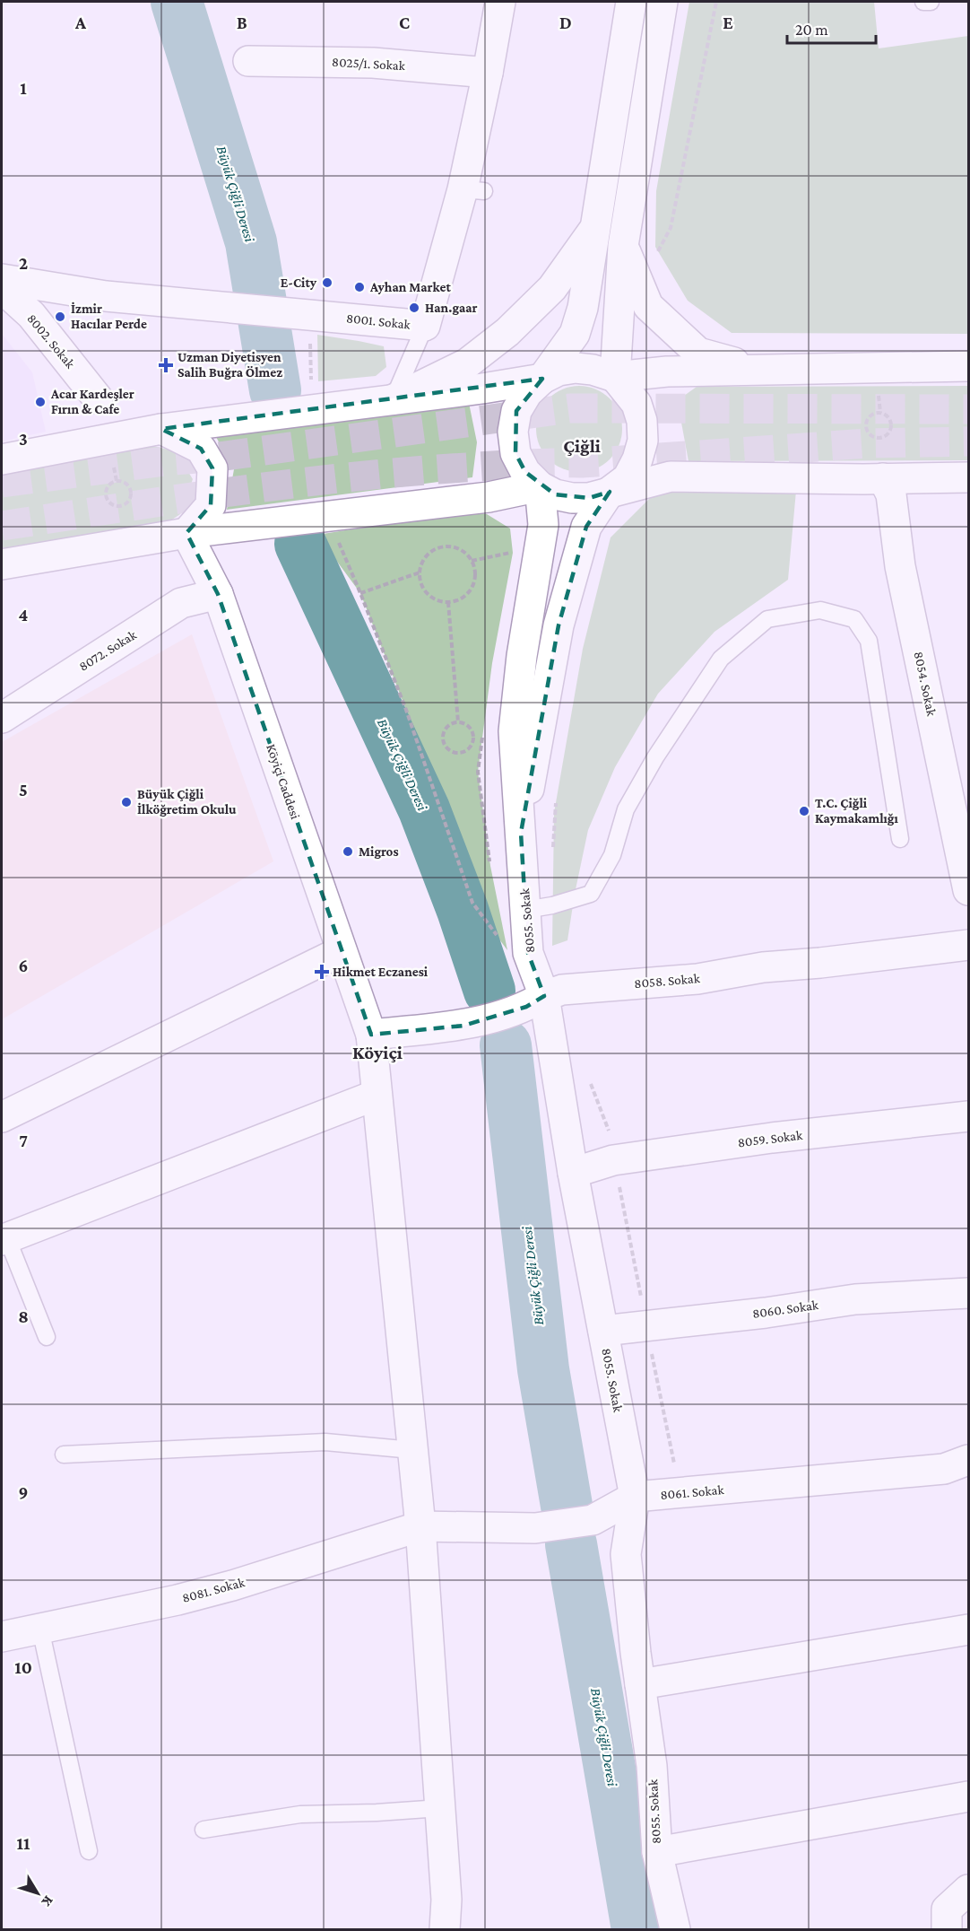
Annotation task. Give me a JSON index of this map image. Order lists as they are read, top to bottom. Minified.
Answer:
{"streets":{"street":["8025/1. Sokak","8001. Sokak","8002. Sokak","8072. Sokak","8054. Sokak","Köyiçi Caddesi","8055. Sokak","8058. Sokak","8059. Sokak","8060. Sokak","8061. Sokak","8081. Sokak"]},"crossings":[["8025/1. Sokak","8001. Sokak"],["8072. Sokak","Köyiçi Caddesi"],["Köyiçi Caddesi","8058. Sokak"],["Köyiçi Caddesi","8061. Sokak"],["Köyiçi Caddesi","8081. Sokak"],["8055. Sokak","8058. Sokak"],["8055. Sokak","8059. Sokak"],["8055. Sokak","8060. Sokak"],["8055. Sokak","8061. Sokak"],["8061. Sokak","8081. Sokak"]],"districts":["Çiğli","Köyiçi"],"water":["Büyük Çiğli Deresi"],"places":{"other":["E-City","Ayhan Market","Han.gaar","İzmir Hacılar Perde","Acar Kardeşler Fırın & Cafe","Büyük Çiğli İlköğretim Okulu","T.C. Çiğli Kaymakamlığı","Migros"],"health":["Uzman Diyetisyen Salih Buğra Ölmez","Hikmet Eczanesi"]},"scale_bar":"20 m","north":"bottom right","grid":{"columns":["A","B","C","D","E"],"rows":["1","2","3","4","5","6","7","8","9","10","11"]}}
